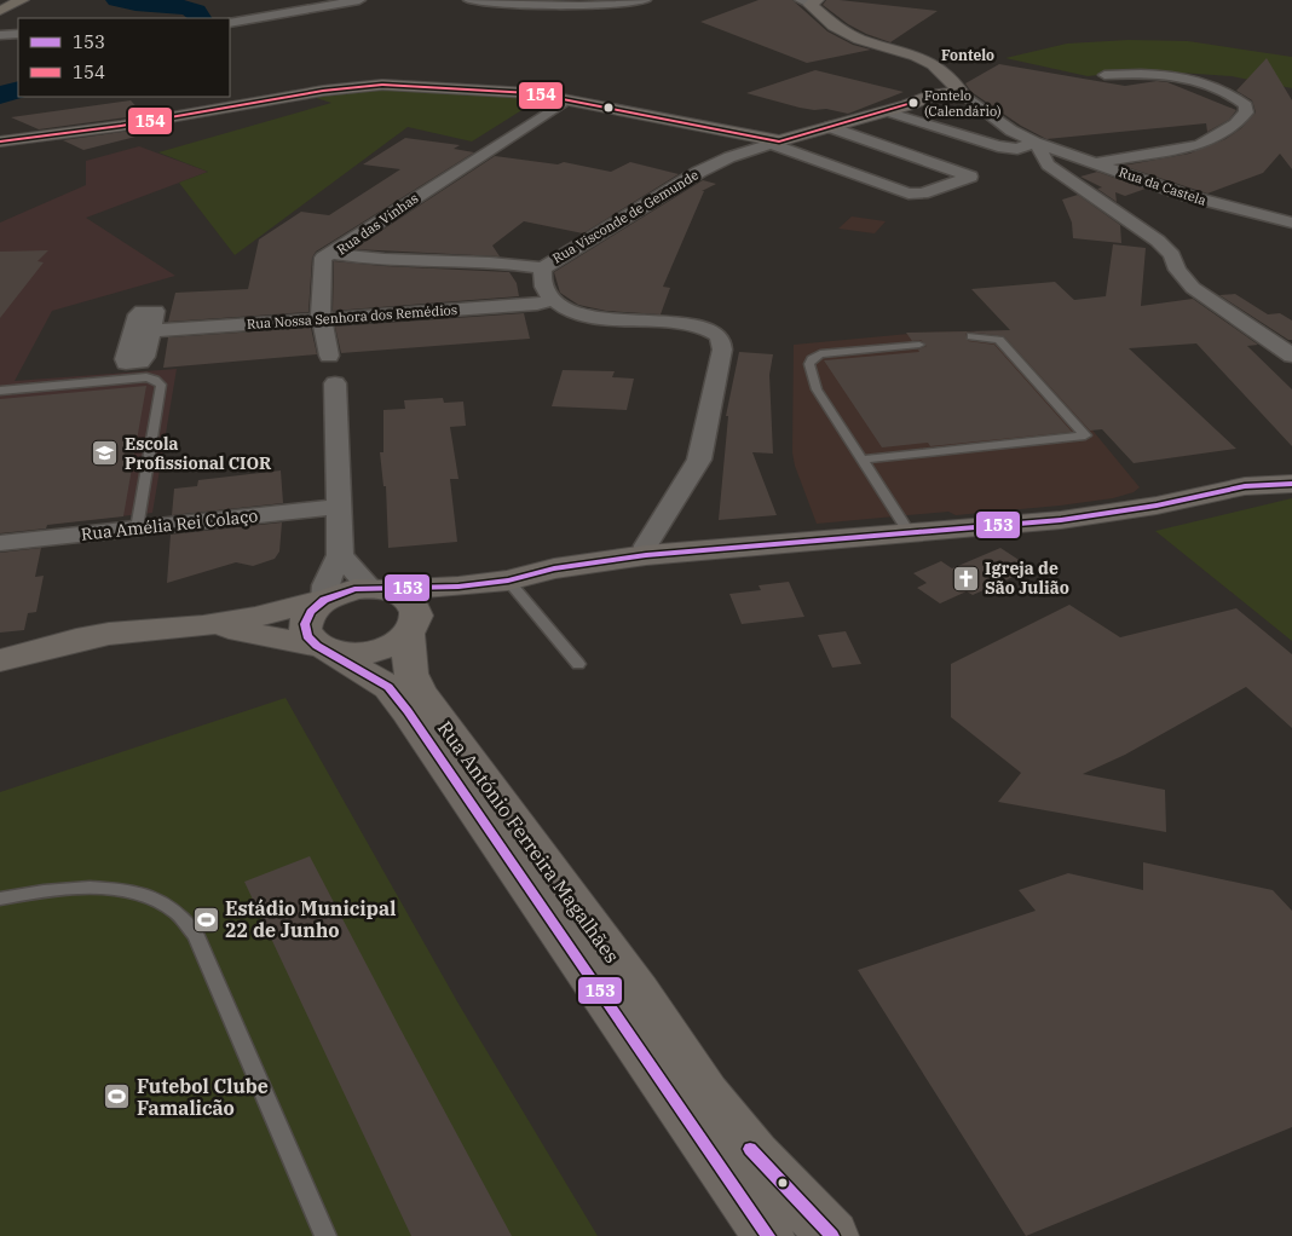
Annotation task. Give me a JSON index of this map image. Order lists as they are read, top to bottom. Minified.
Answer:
{"streets":{"street":["Rua da Castela","Rua Visconde de Gemunde","Rua das Vinhas","Rua Nossa Senhora dos Remédios","Rua Amélia Rei Colaço","Rua António Ferreira Magalhães"]},"crossings":[["Rua da Castela","Rua Visconde de Gemunde"],["Rua Visconde de Gemunde","Rua das Vinhas"],["Rua Visconde de Gemunde","Rua Nossa Senhora dos Remédios"]],"districts":["Fontelo"],"places":{"other":["Fontelo (Calendário)"],"school or university":["Escola Profissional CIOR"],"church":["Igreja de São Julião"],"sports":["Estádio Municipal 22 de Junho","Futebol Clube Famalicão"]},"lines":["transit line 154","transit line 153"],"legend":["153","154"]}
